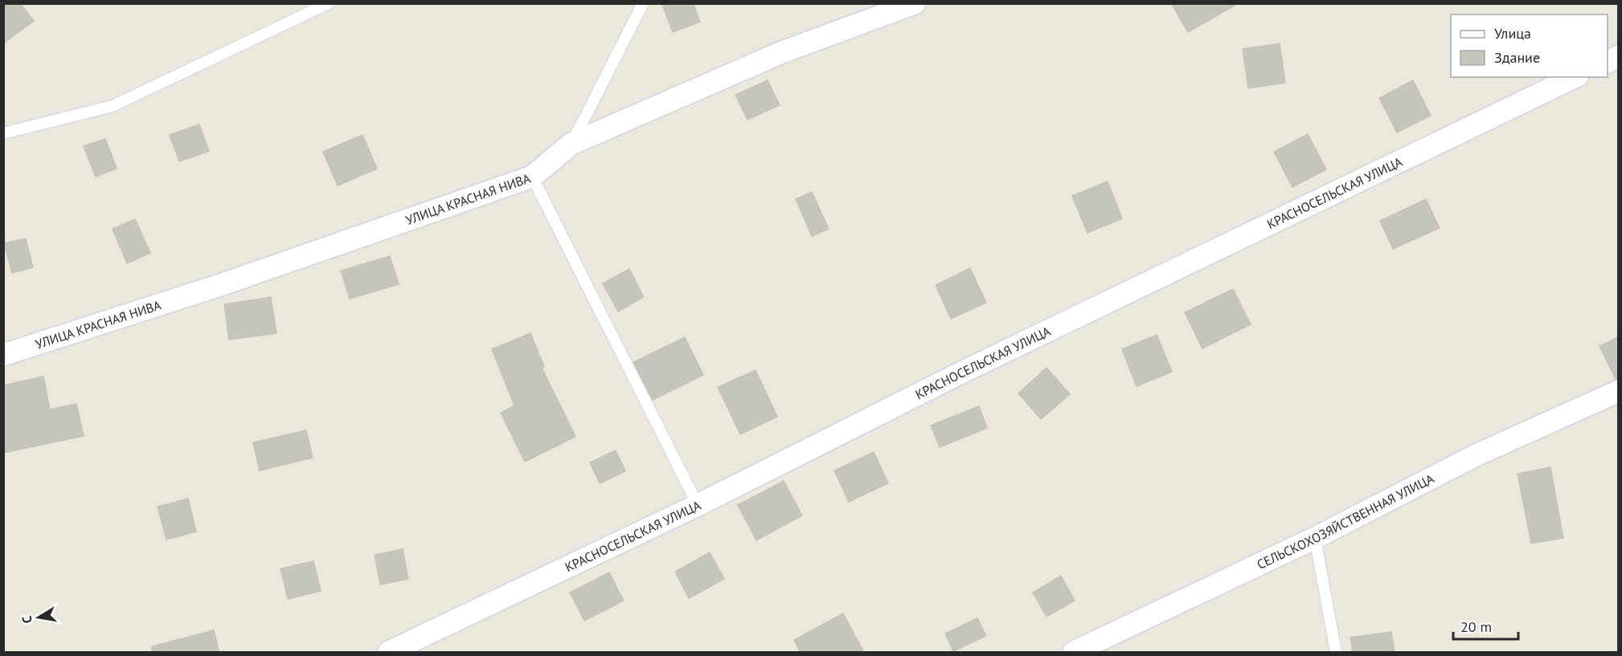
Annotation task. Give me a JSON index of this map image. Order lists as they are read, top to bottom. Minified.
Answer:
{"streets":{"street":["КРАСНОСЕЛЬСКАЯ УЛИЦА","УЛИЦА КРАСНАЯ НИВА","СЕЛЬСКОХОЗЯЙСТВЕННАЯ УЛИЦА"]},"legend":["Улица","Здание"],"scale_bar":"20 m","north":"left"}
